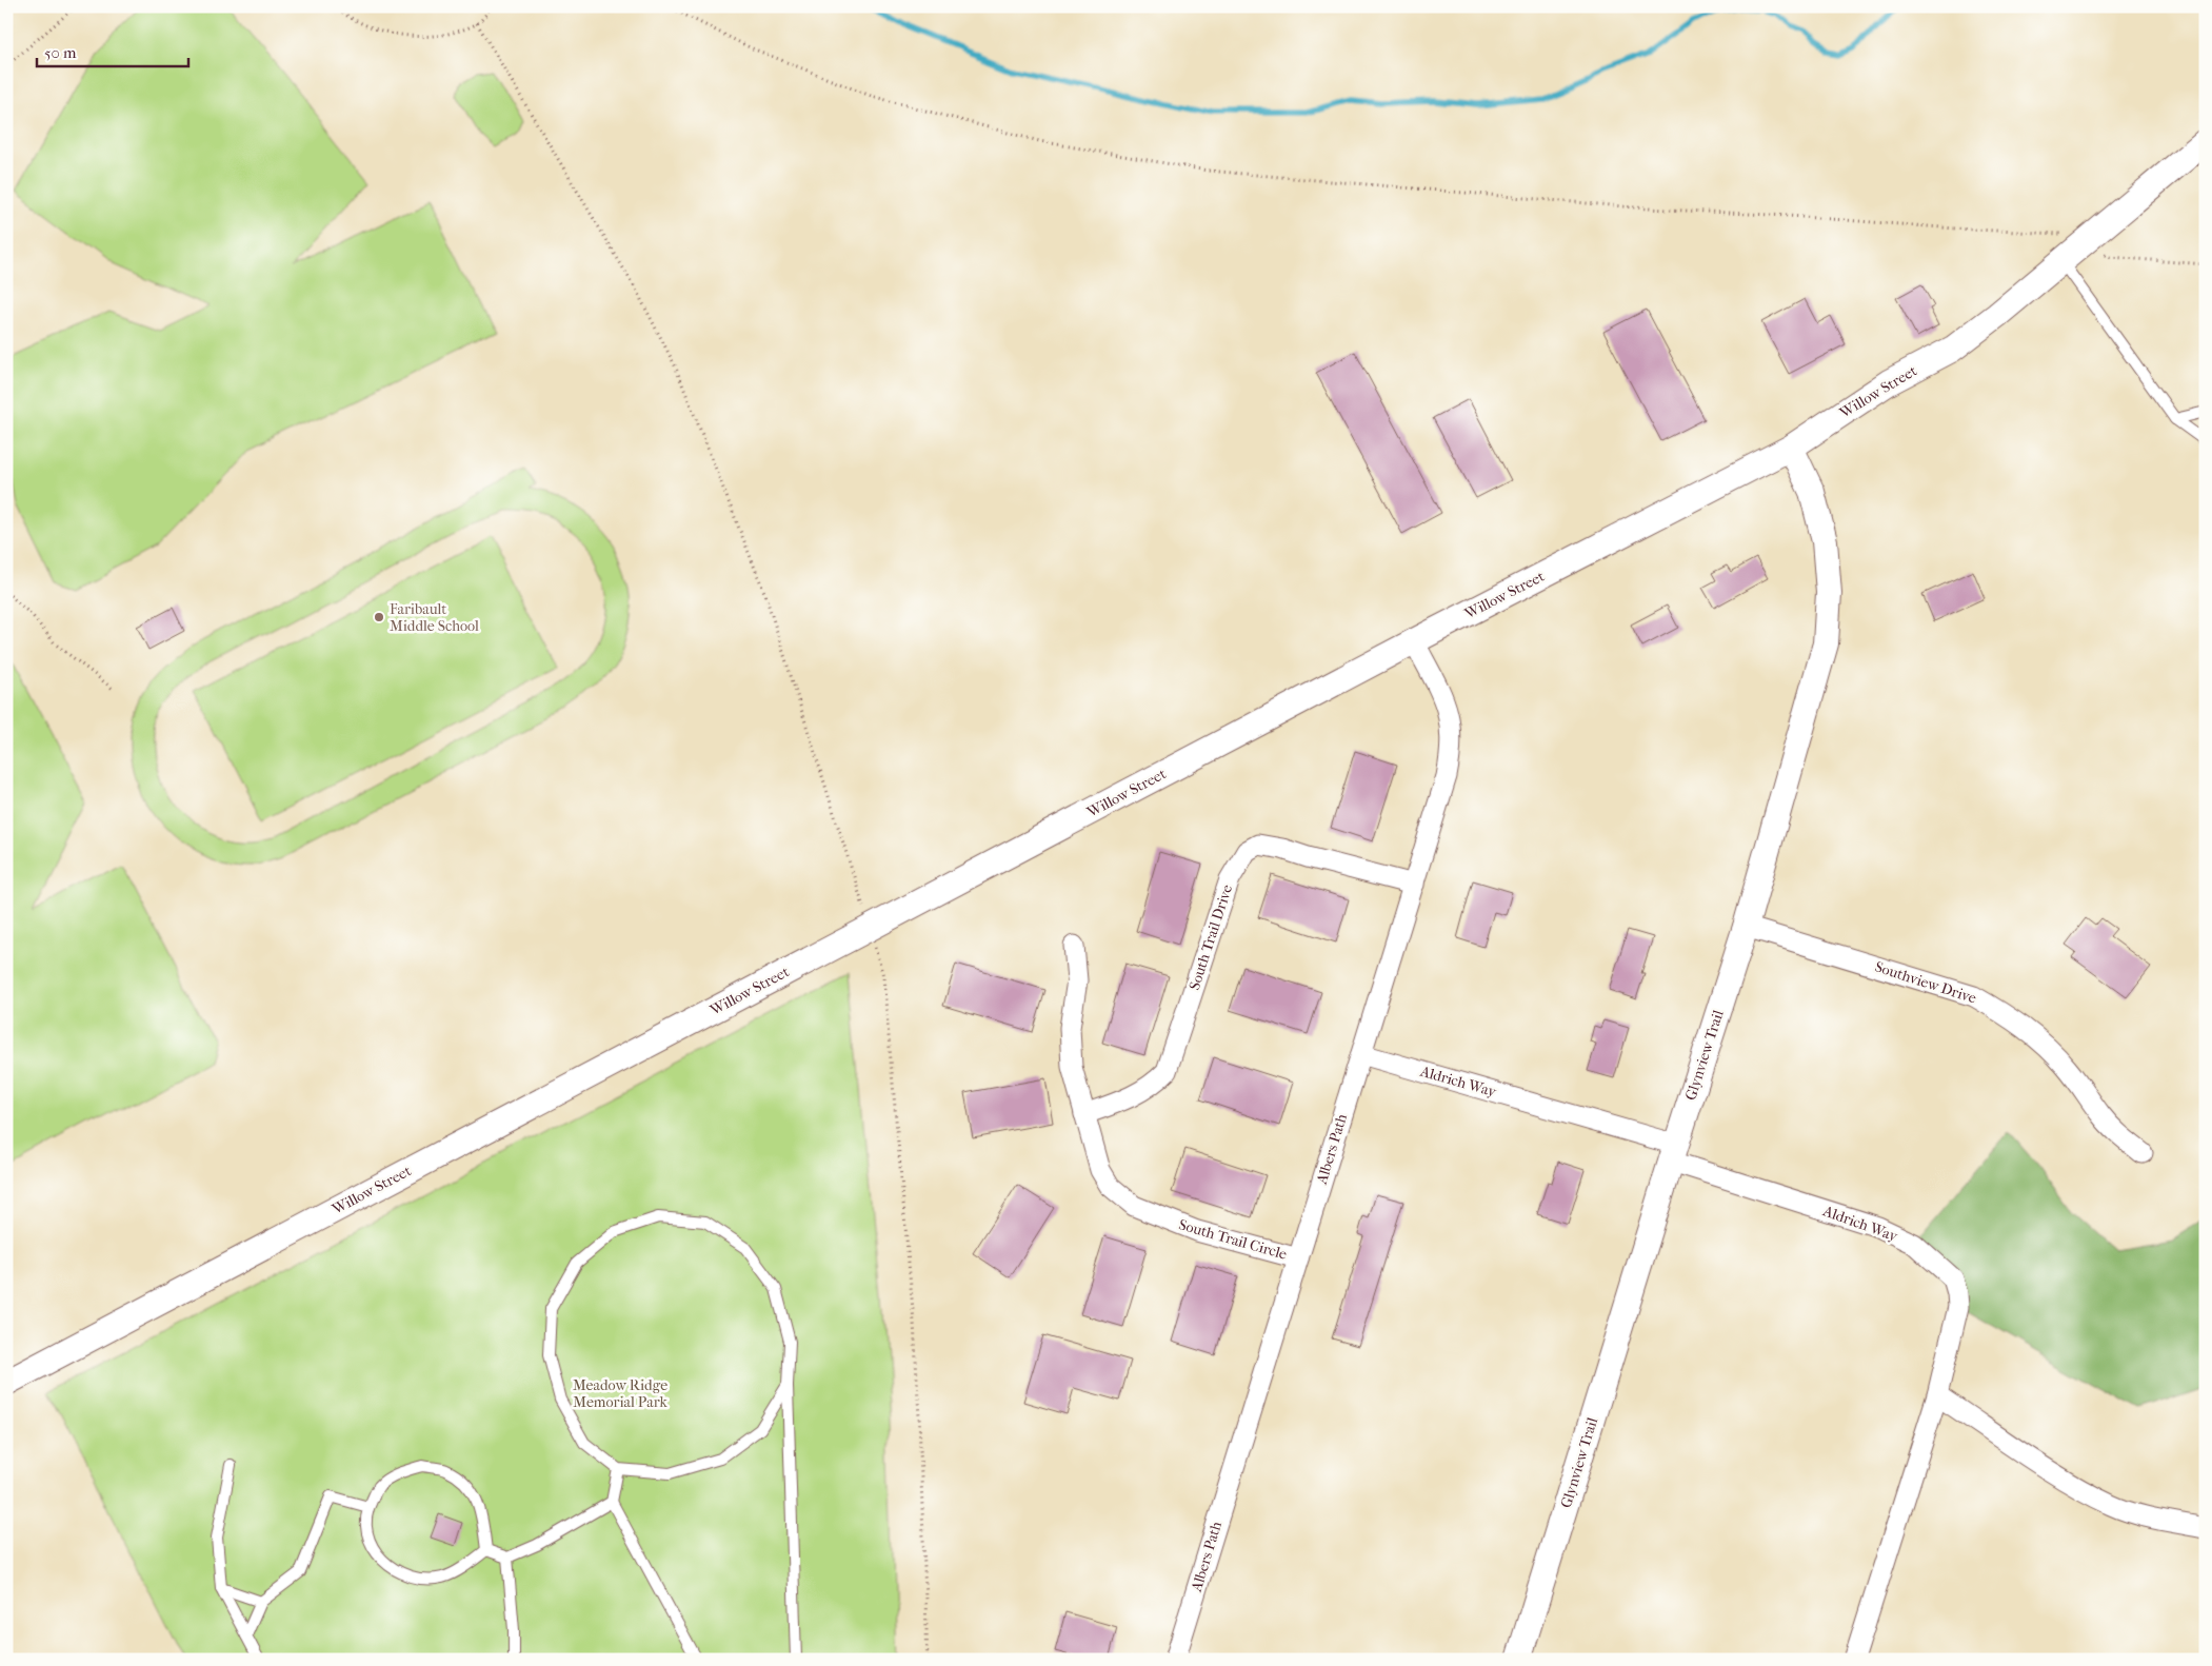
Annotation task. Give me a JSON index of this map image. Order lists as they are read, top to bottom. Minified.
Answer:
{"streets":{"street":["Willow Street","South Trail Drive","Southview Drive","Glynview Trail","Aldrich Way","Albers Path","South Trail Circle"]},"crossings":[["Willow Street","Glynview Trail"],["Willow Street","Albers Path"],["South Trail Drive","Albers Path"],["South Trail Drive","South Trail Circle"],["Southview Drive","Glynview Trail"],["Glynview Trail","Aldrich Way"],["Aldrich Way","Albers Path"],["Albers Path","South Trail Circle"]],"parks":["Meadow Ridge Memorial Park"],"places":["Faribault Middle School"],"scale_bar":"50 m"}
